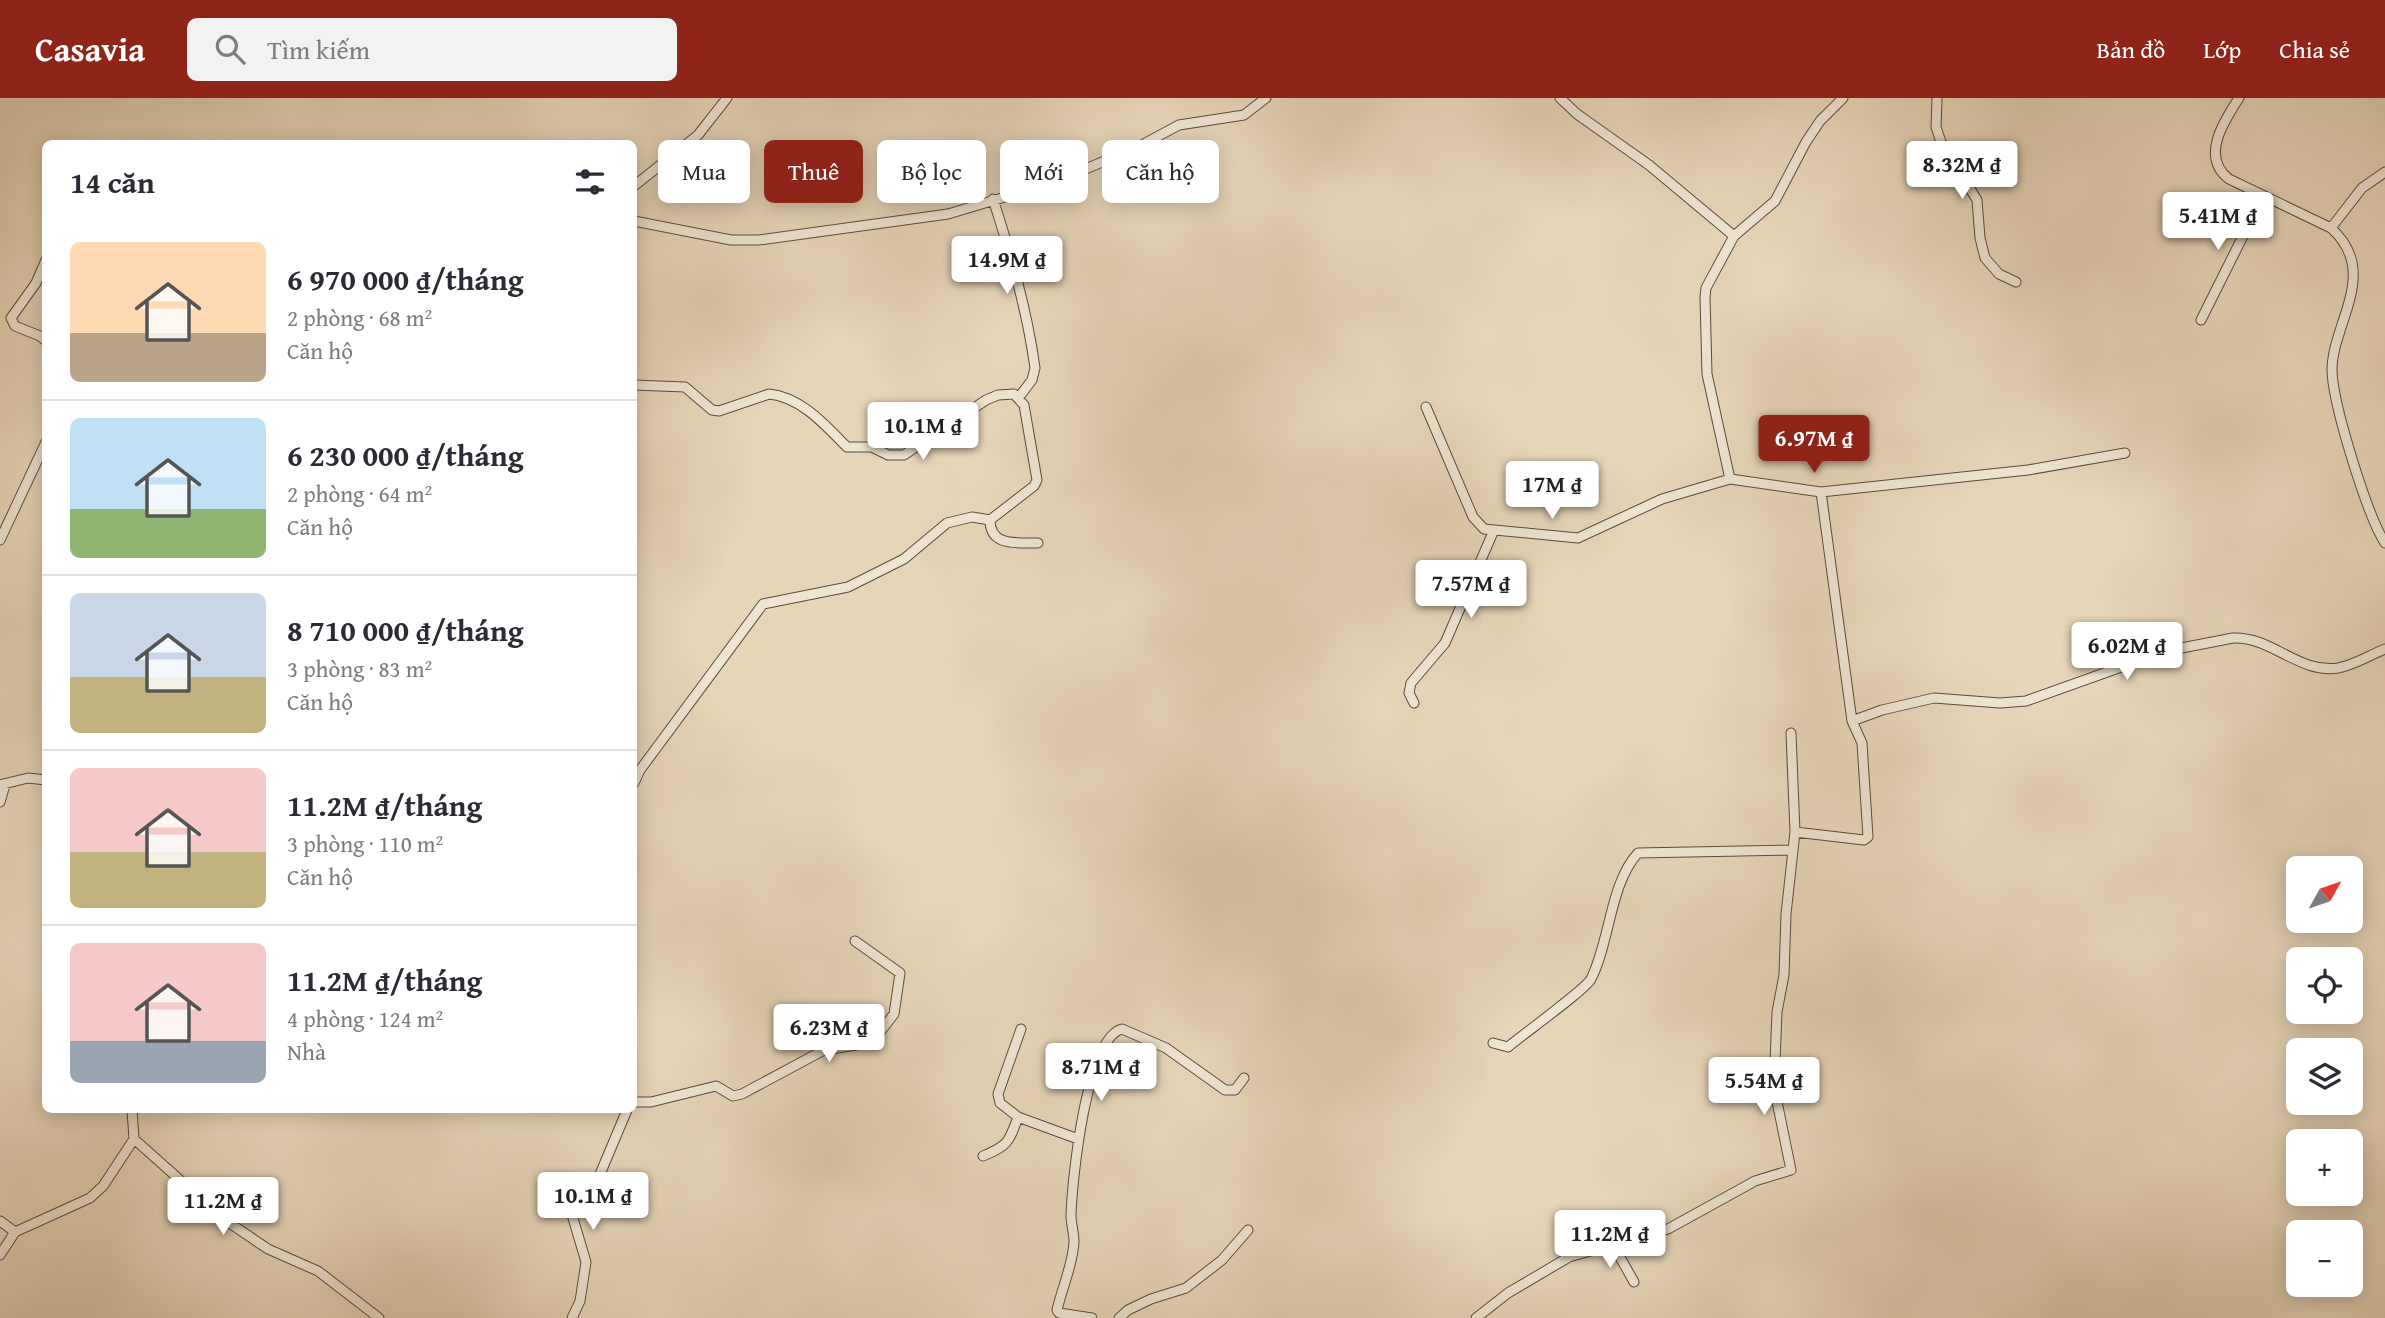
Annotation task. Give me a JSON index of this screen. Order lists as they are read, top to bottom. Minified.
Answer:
{"north":"top right","page":{"header":"Casavia","search":"Tìm kiếm","nav":["Bản đồ","Lớp","Chia sẻ"],"chip":["Mua","Thuê","Bộ lọc","Mới","Căn hộ"],"heading":"14 căn","price":["8.32M ₫","5.41M ₫","14.9M ₫","10.1M ₫","6.97M ₫","17M ₫","7.57M ₫","6.02M ₫","6.23M ₫","8.71M ₫","5.54M ₫","10.1M ₫","11.2M ₫","11.2M ₫"],"list":[{"name":"6 970 000 ₫/tháng","note":"2 phòng · 68 m² · Căn hộ"},{"name":"6 230 000 ₫/tháng","note":"2 phòng · 64 m² · Căn hộ"},{"name":"8 710 000 ₫/tháng","note":"3 phòng · 83 m² · Căn hộ"},{"name":"11.2M ₫/tháng","note":"3 phòng · 110 m² · Căn hộ"},{"name":"11.2M ₫/tháng","note":"4 phòng · 124 m² · Nhà"}],"map_buttons":["+","−"]}}
